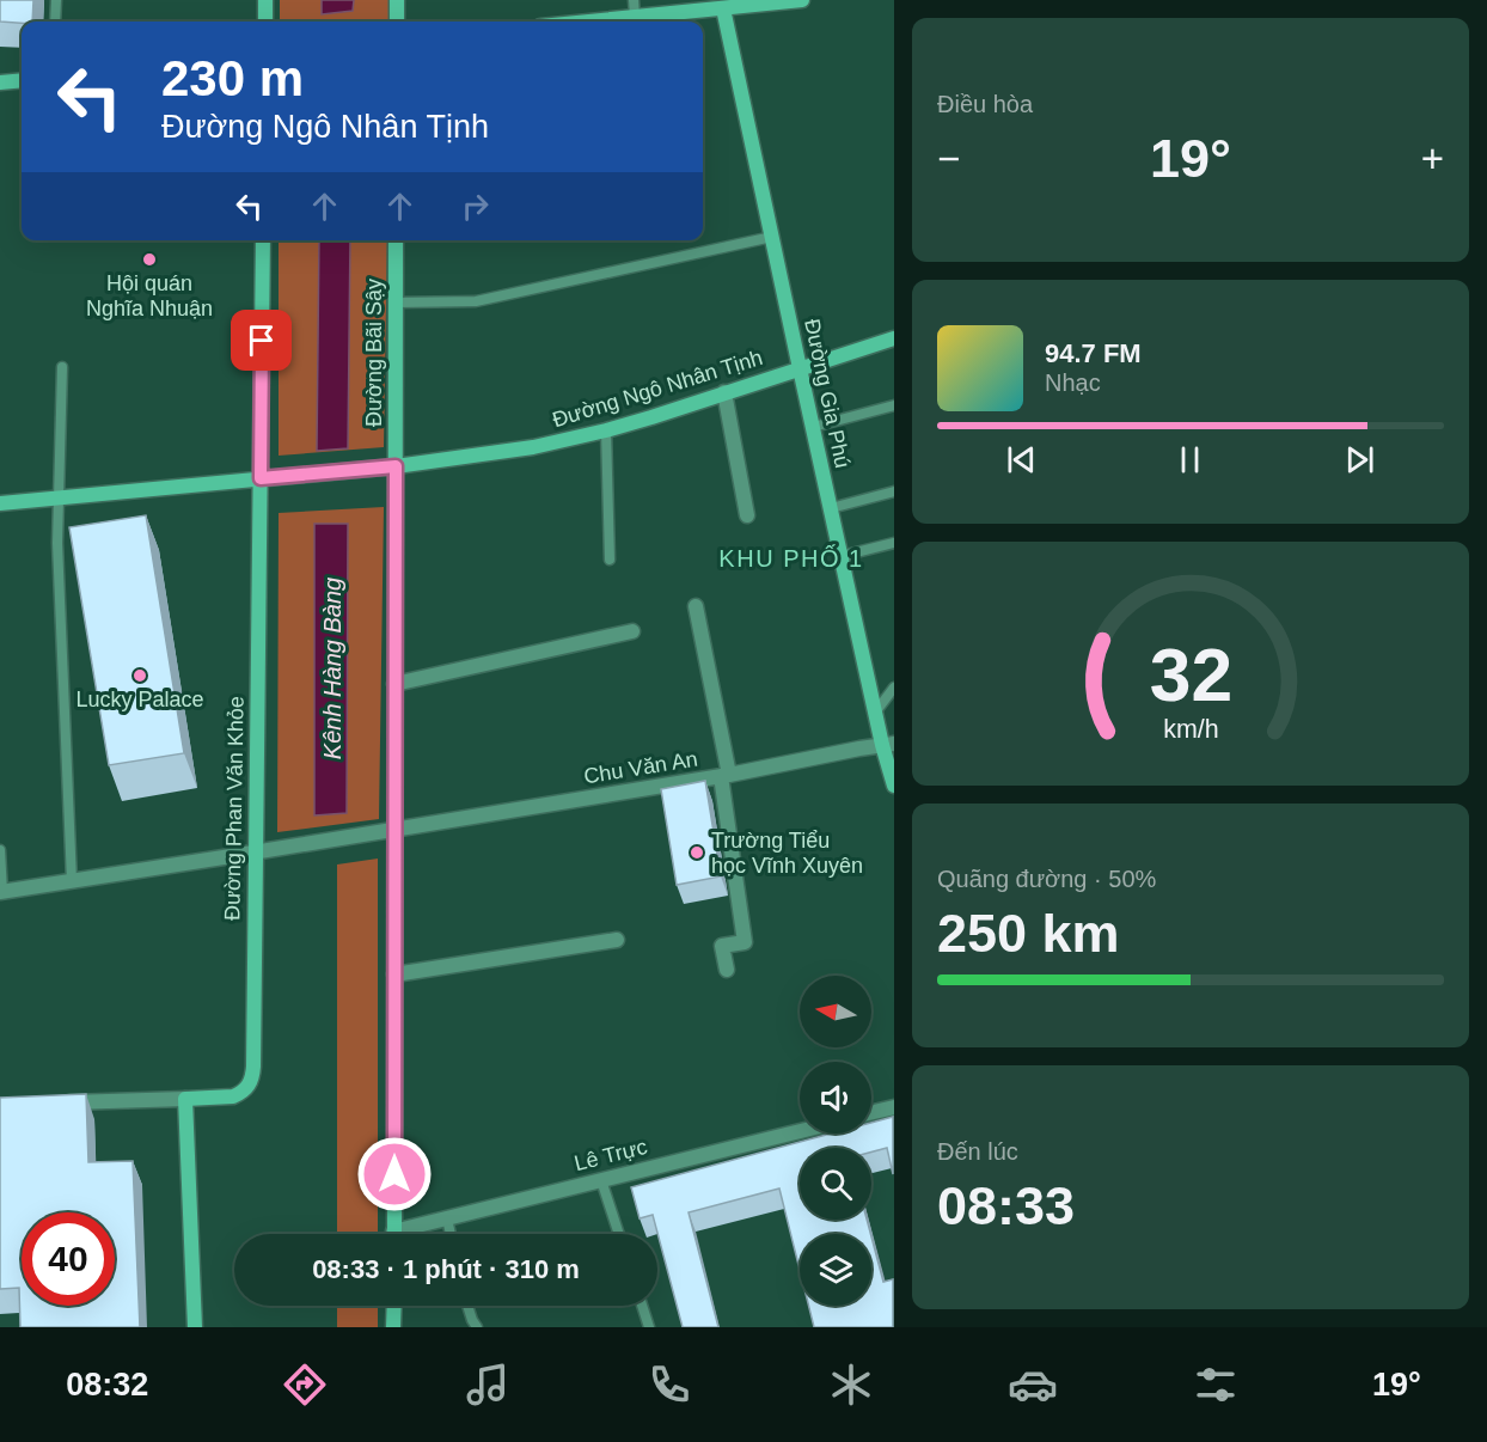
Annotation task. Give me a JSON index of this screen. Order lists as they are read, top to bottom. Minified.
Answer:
{"streets":{"street":["Đường Bãi Sậy","Đường Ngô Nhân Tịnh","Đường Gia Phú","Chu Văn An","Đường Phan Văn Khỏe","Lê Trực"]},"crossings":[["Đường Bãi Sậy","Đường Ngô Nhân Tịnh"],["Đường Bãi Sậy","Chu Văn An"],["Đường Ngô Nhân Tịnh","Đường Gia Phú"],["Đường Ngô Nhân Tịnh","Đường Phan Văn Khỏe"],["Đường Gia Phú","Chu Văn An"],["Chu Văn An","Đường Phan Văn Khỏe"]],"districts":["KHU PHỐ 1"],"water":["Kênh Hàng Bàng"],"places":["Hội quán Nghĩa Nhuận","Lucky Palace","Trường Tiểu học Vĩnh Xuyên"],"north":"left","page":{"tile":["Điều hòa",["Quãng đường · 50%","250 km"],["Đến lúc","08:33"]],"turn":["230 m","Đường Ngô Nhân Tịnh"],"heat":["−","19°","+"],"song":["94.7 FM","Nhạc"],"limit":"40","trip":"08:33 · 1 phút · 310 m","tabs":["08:32","19°"],"gauge":["32","km/h"]}}
